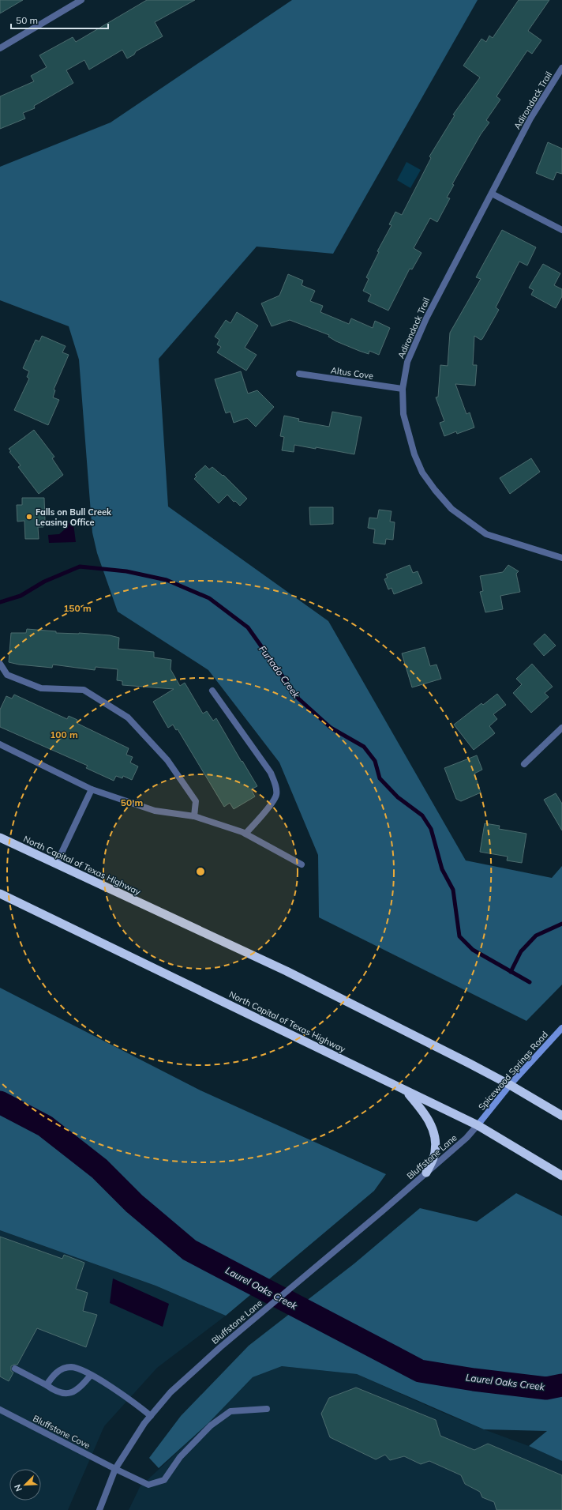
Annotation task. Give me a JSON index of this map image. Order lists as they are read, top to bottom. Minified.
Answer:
{"streets":{"highway":["North Capital of Texas Highway"],"main road":["Spicewood Springs Road"],"street":["Adirondack Trail","Altus Cove","Bluffstone Lane","Bluffstone Cove"]},"crossings":[["Adirondack Trail","Altus Cove"],["North Capital of Texas Highway","Spicewood Springs Road"],["North Capital of Texas Highway","Bluffstone Lane"],["Spicewood Springs Road","Bluffstone Lane"],["Bluffstone Lane","Bluffstone Cove"]],"water":["Furtado Creek","Laurel Oaks Creek"],"places":["Falls on Bull Creek Leasing Office"],"scale_bar":"50 m","north":"bottom left","rings":["150 m","100 m","50 m"]}
